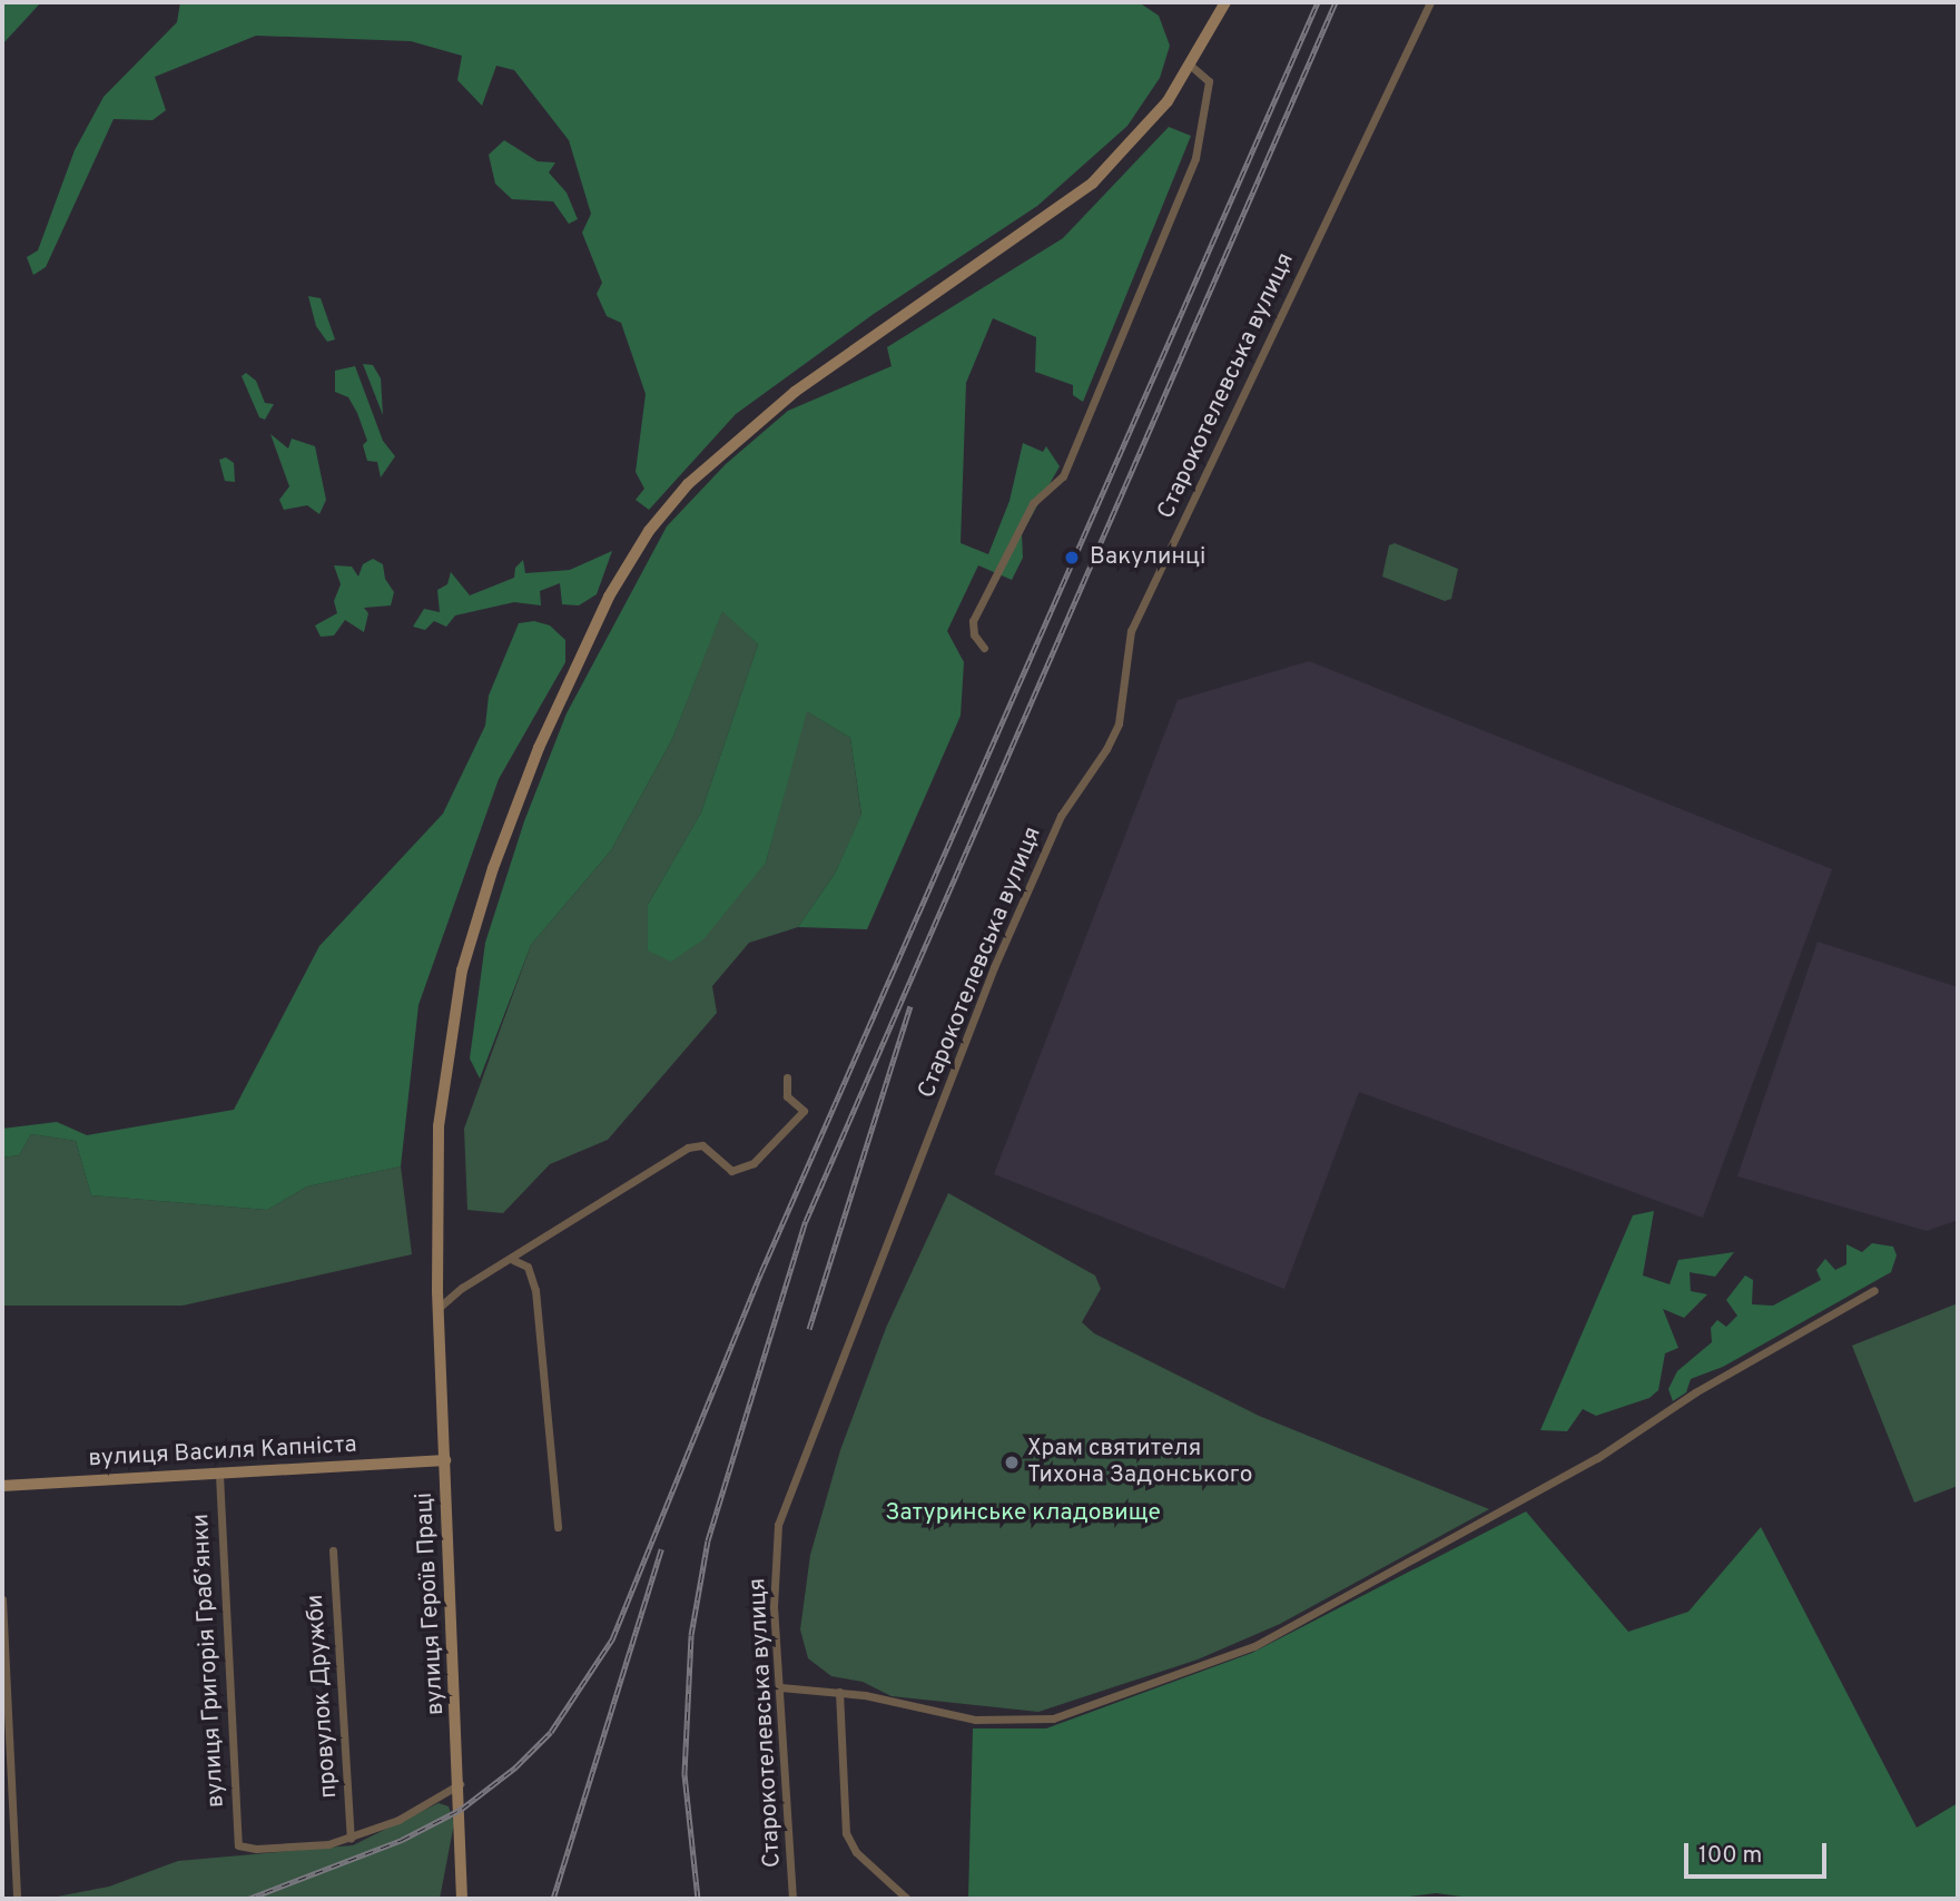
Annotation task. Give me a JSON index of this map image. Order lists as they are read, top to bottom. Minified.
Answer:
{"streets":{"main road":["вулиця Василя Капніста","вулиця Героїв Праці"],"street":["Старокотелевська вулиця","вулиця Григорія Грабʼянки","провулок Дружби"]},"crossings":[["вулиця Василя Капніста","вулиця Героїв Праці"],["вулиця Василя Капніста","вулиця Григорія Грабʼянки"],["вулиця Григорія Грабʼянки","провулок Дружби"]],"parks":["Затуринське кладовище"],"places":["Вакулинці","Храм святителя Тихона Задонського"],"scale_bar":"100 m"}
